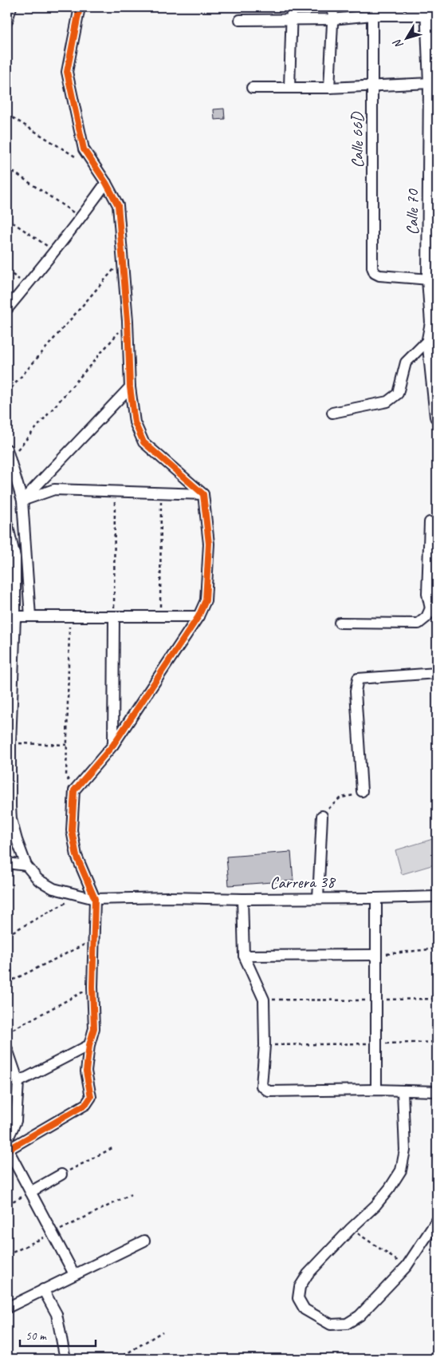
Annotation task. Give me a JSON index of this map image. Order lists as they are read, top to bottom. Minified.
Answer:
{"streets":{"main road":["Calle 70"],"street":["Calle 66D","Carrera 38"]},"crossings":[["Calle 66D","Calle 70"]],"scale_bar":"50 m","north":"bottom left"}
